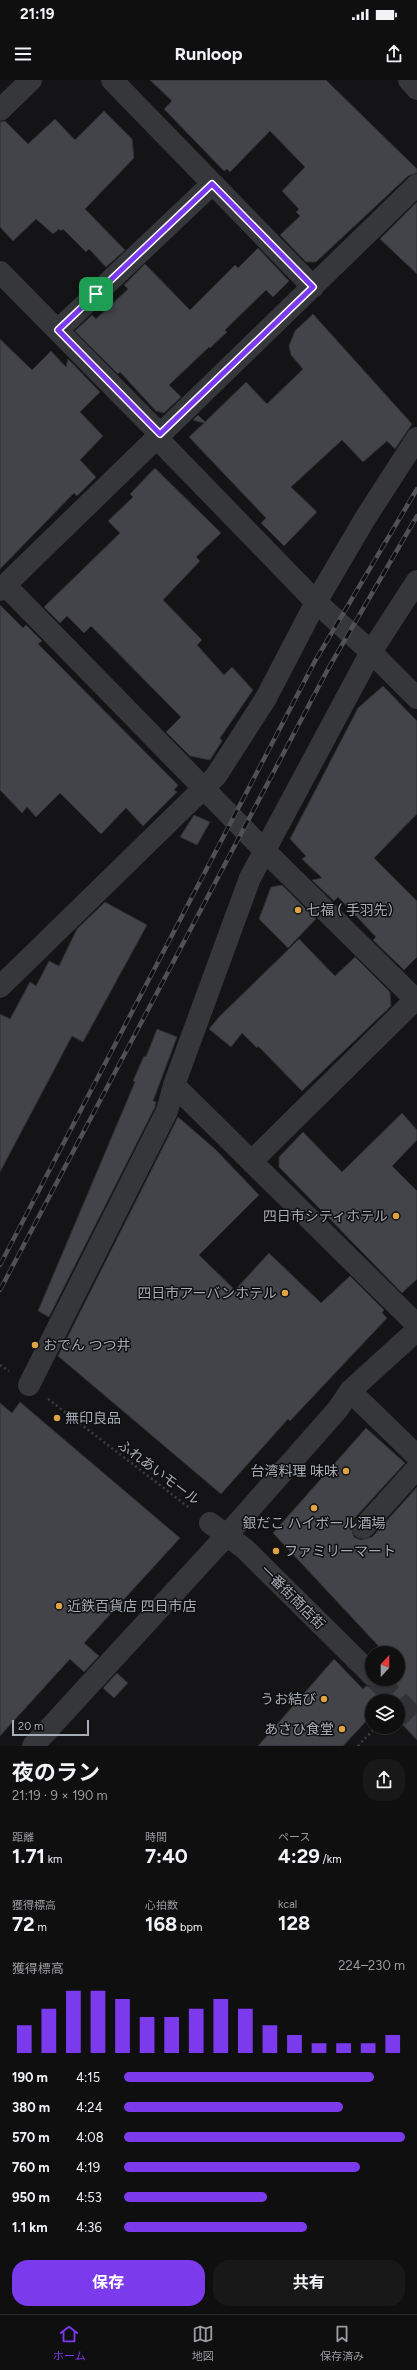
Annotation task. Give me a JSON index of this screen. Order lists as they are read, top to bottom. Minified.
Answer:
{"streets":{"street":["一番街商店街"],"path":["ふれあいモール"]},"crossings":[["ふれあいモール","一番街商店街"]],"places":["七福 ( 手羽先)","四日市シティホテル","四日市アーバンホテル","おでん つつ井","無印良品","台湾料理 味味","銀だこ ハイボール酒場","ファミリーマート","近鉄百貨店 四日市店","うお結び","あさひ食堂"],"scale_bar":"20 m","north":"top","page":{"status":"21:19","header":"Runloop","scale":"20 m","heading":["夜のラン","21:19 · 9 × 190 m"],"stats":[["距離","1.71 km"],["時間","7:40"],["ペース","4:29 /km"],["獲得標高","72 m"],["心拍数","168 bpm"],["kcal","128"]],"chart":["獲得標高","224–230 m"],"list":[{"name":"190 m","note":"4:15"},{"name":"380 m","note":"4:24"},{"name":"570 m","note":"4:08"},{"name":"760 m","note":"4:19"},{"name":"950 m","note":"4:53"},{"name":"1.1 km","note":"4:36"}],"buttons":["保存","共有"],"tabs":["ホーム","地図","保存済み"]}}
